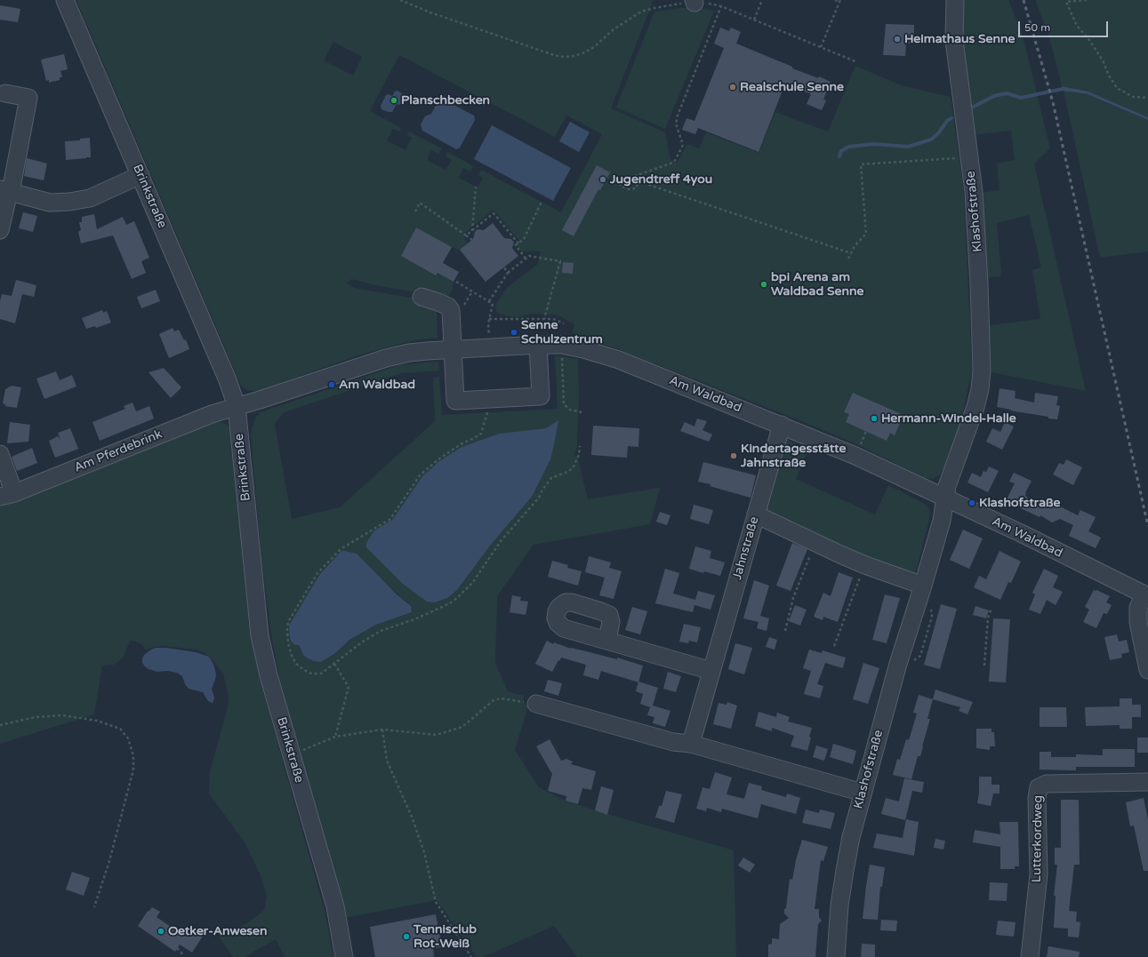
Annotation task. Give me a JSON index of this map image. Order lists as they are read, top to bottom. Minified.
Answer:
{"streets":{"street":["Brinkstraße","Klashofstraße","Am Waldbad","Am Pferdebrink","Jahnstraße","Lutterkordweg"]},"crossings":[["Brinkstraße","Am Waldbad"],["Brinkstraße","Am Pferdebrink"],["Klashofstraße","Am Waldbad"],["Am Waldbad","Am Pferdebrink"],["Am Waldbad","Jahnstraße"]],"places":["Heimathaus Senne","Realschule Senne","Planschbecken","Jugendtreff 4you","bpi Arena am Waldbad Senne","Senne Schulzentrum","Am Waldbad","Hermann-Windel-Halle","Kindertagesstätte Jahnstraße","Klashofstraße","Oetker-Anwesen","Tennisclub Rot-Weiß"],"scale_bar":"50 m"}
